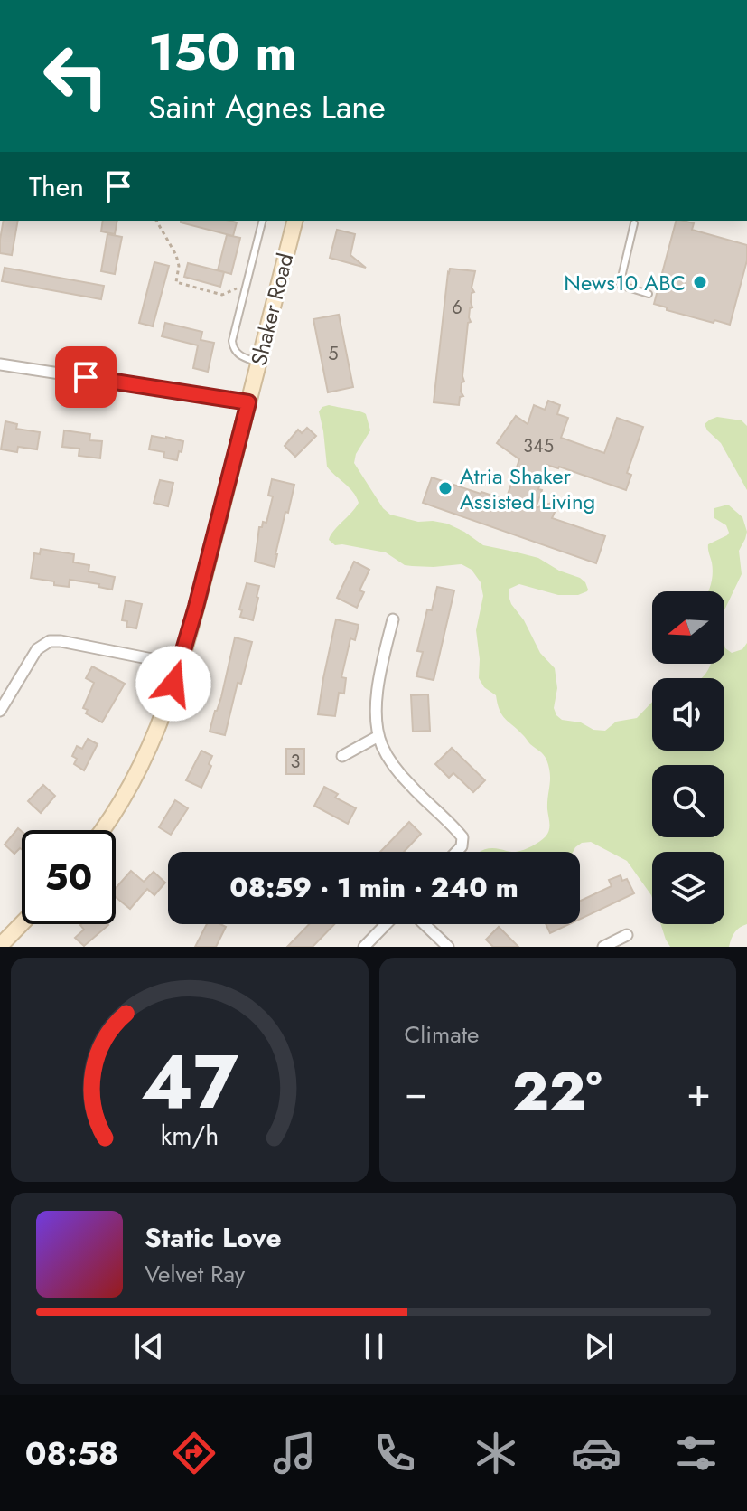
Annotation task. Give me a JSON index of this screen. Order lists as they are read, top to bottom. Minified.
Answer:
{"streets":{"main road":["Shaker Road"]},"places":["News10 ABC","Atria Shaker Assisted Living"],"house_numbers":["6","5","345","3"],"north":"left","page":{"turn":["150 m","Saint Agnes Lane"],"then":"Then","limit":"50","trip":"08:59 · 1 min · 240 m","tile":"Climate","heat":["−","22°","+"],"song":["Static Love","Velvet Ray"],"tabs":"08:58","gauge":["47","km/h"]}}
